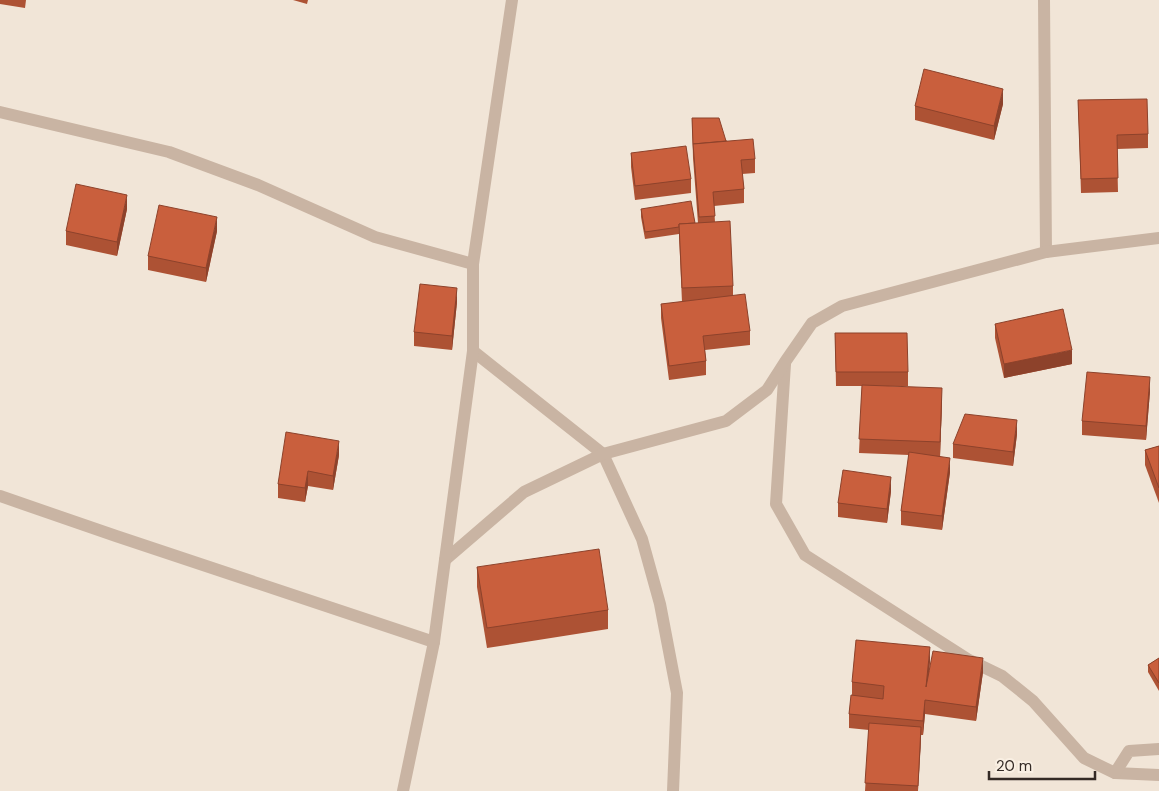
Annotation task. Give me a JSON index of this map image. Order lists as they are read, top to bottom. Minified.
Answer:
{"scale_bar":"20 m"}
